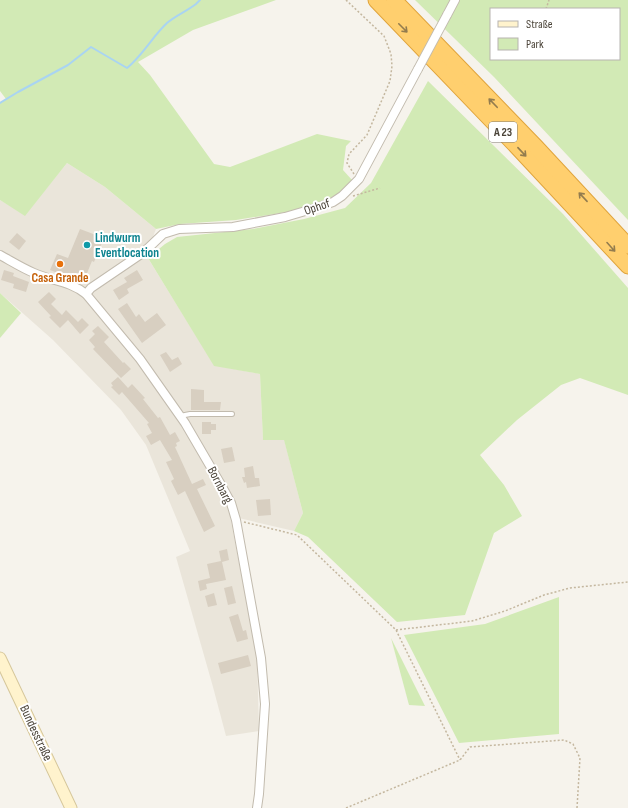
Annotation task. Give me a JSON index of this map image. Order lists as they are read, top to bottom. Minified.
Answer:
{"streets":{"highway":["A 23"],"street":["Ophof","Bornbarg","Bundesstraße"]},"crossings":[["Ophof","Bornbarg"]],"places":["Lindwurm Eventlocation","Casa Grande"],"legend":["Straße","Park"]}
